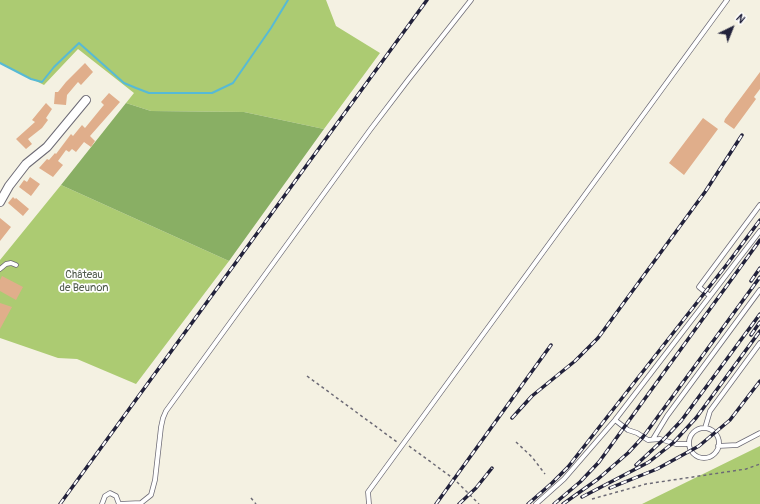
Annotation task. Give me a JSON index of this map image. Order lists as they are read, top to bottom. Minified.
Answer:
{"parks":["Château de Beunon"],"north":"top right"}
